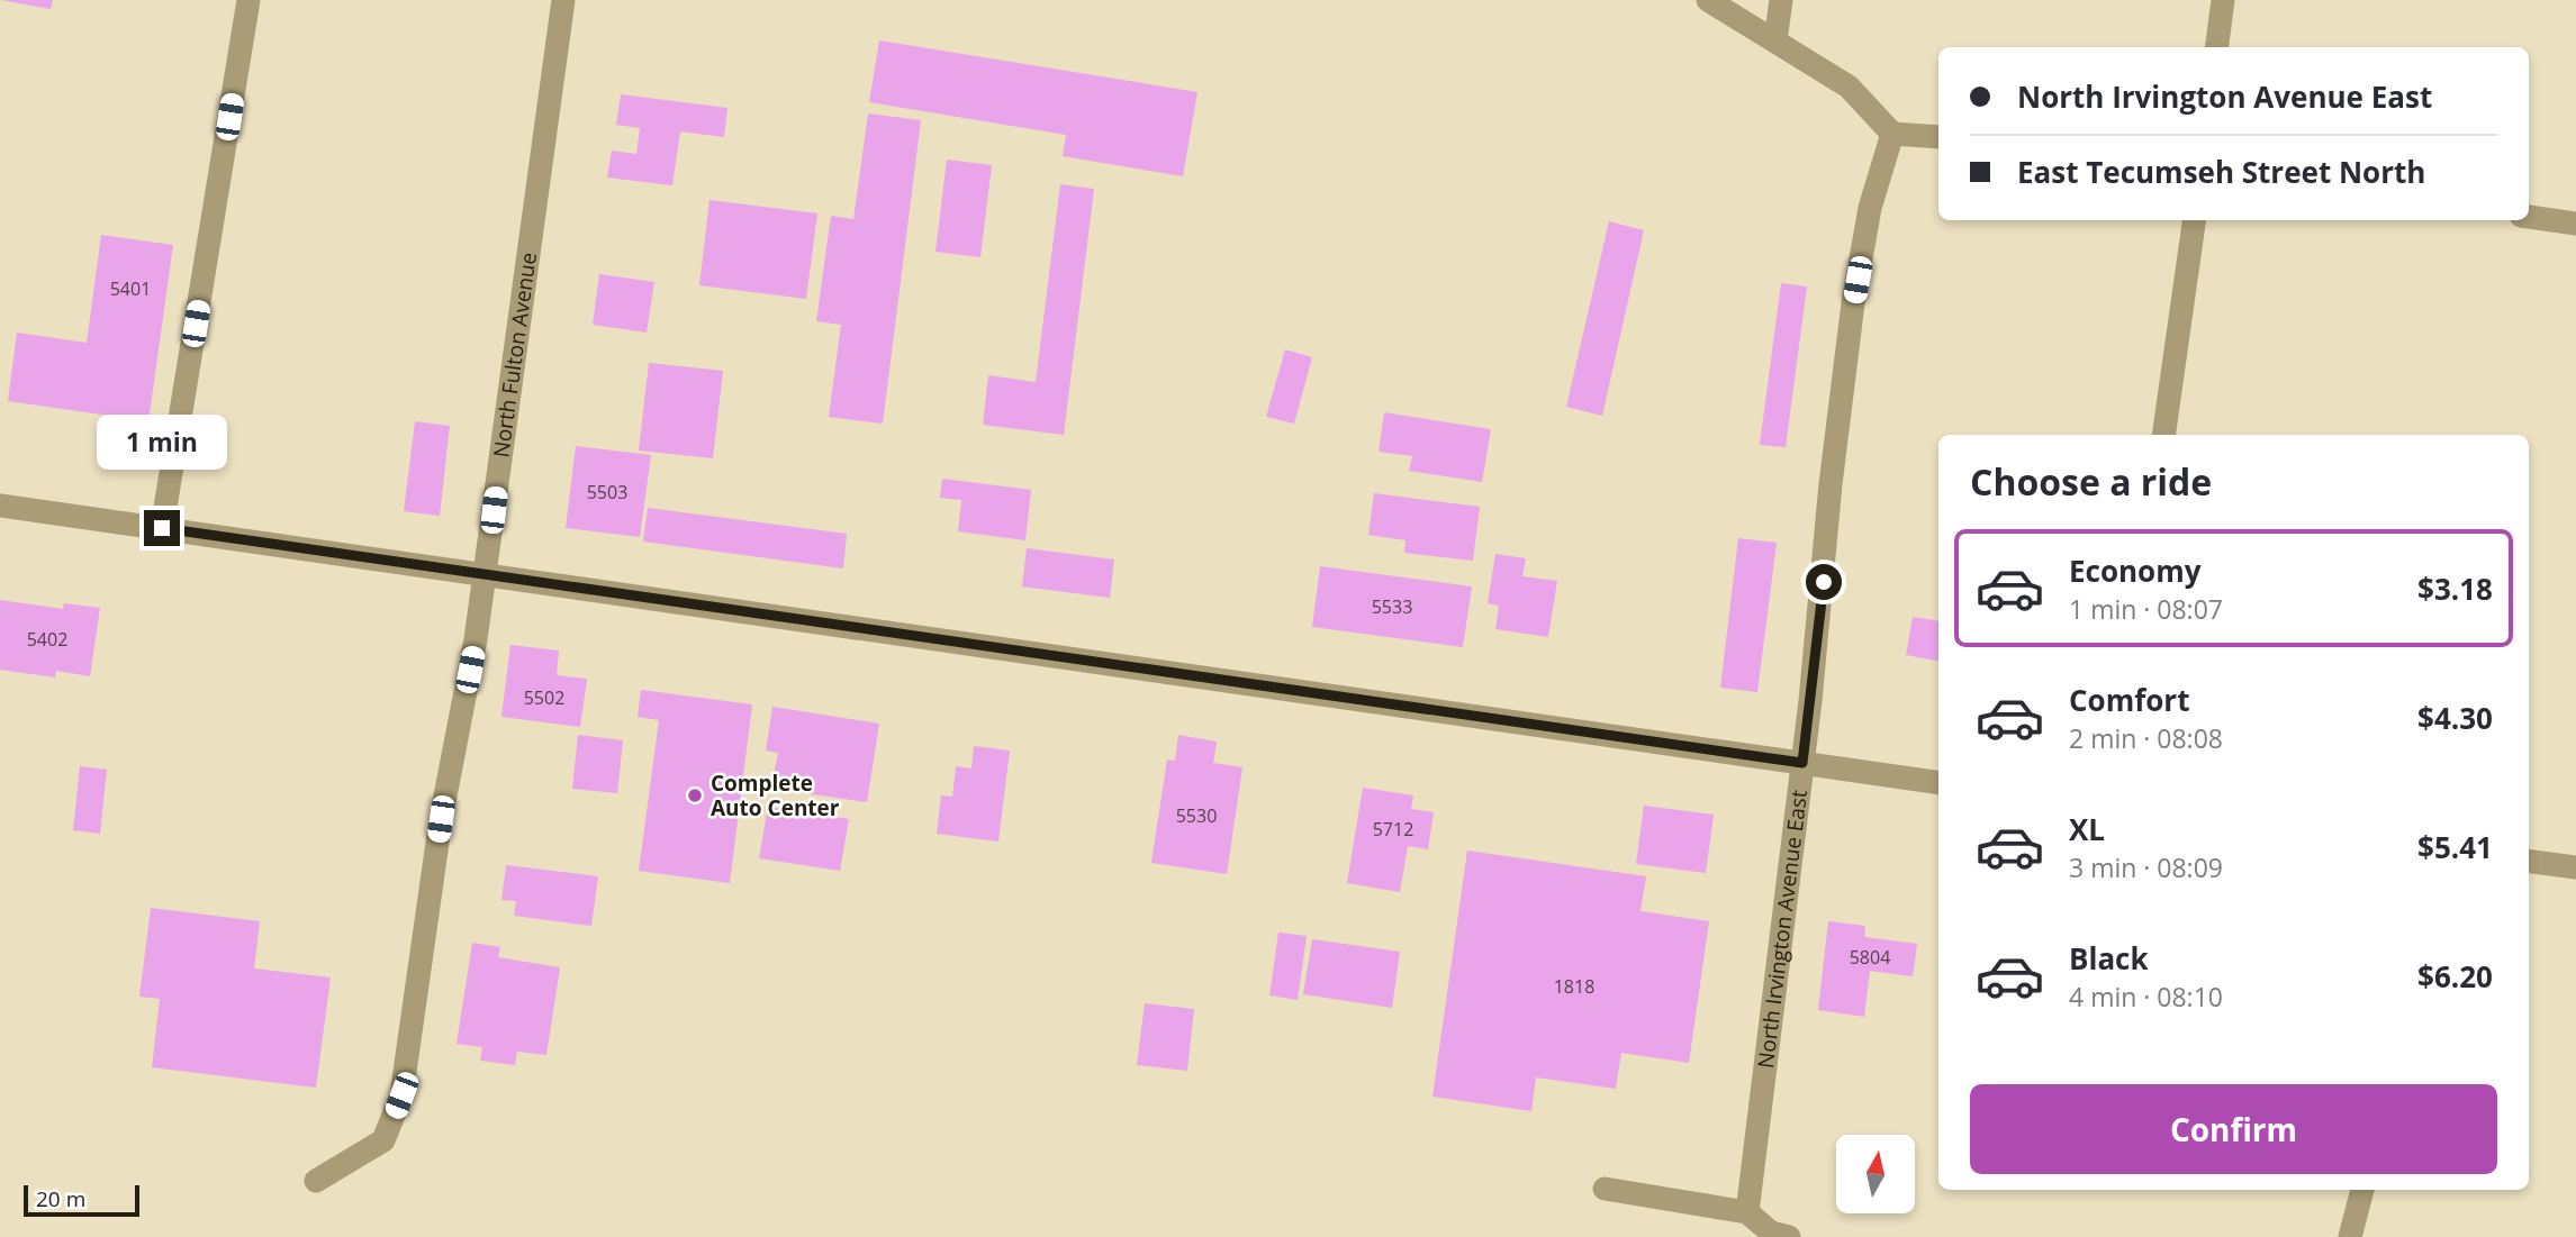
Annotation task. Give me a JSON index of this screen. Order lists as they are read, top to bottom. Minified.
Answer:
{"streets":{"street":["North Fulton Avenue","North Irvington Avenue East"]},"places":["Complete Auto Center"],"house_numbers":["5401","5503","5533","5402","5502","5530","5712","5804","1818"],"scale_bar":"20 m","north":"top","page":{"banner":["North Irvington Avenue East","East Tecumseh Street North"],"bubble":"1 min","heading":"Choose a ride","list":[{"name":"Economy","note":"1 min · 08:07","value":"$3.18"},{"name":"Comfort","note":"2 min · 08:08","value":"$4.30"},{"name":"XL","note":"3 min · 08:09","value":"$5.41"},{"name":"Black","note":"4 min · 08:10","value":"$6.20"}],"buttons":"Confirm","scale":"20 m"}}
